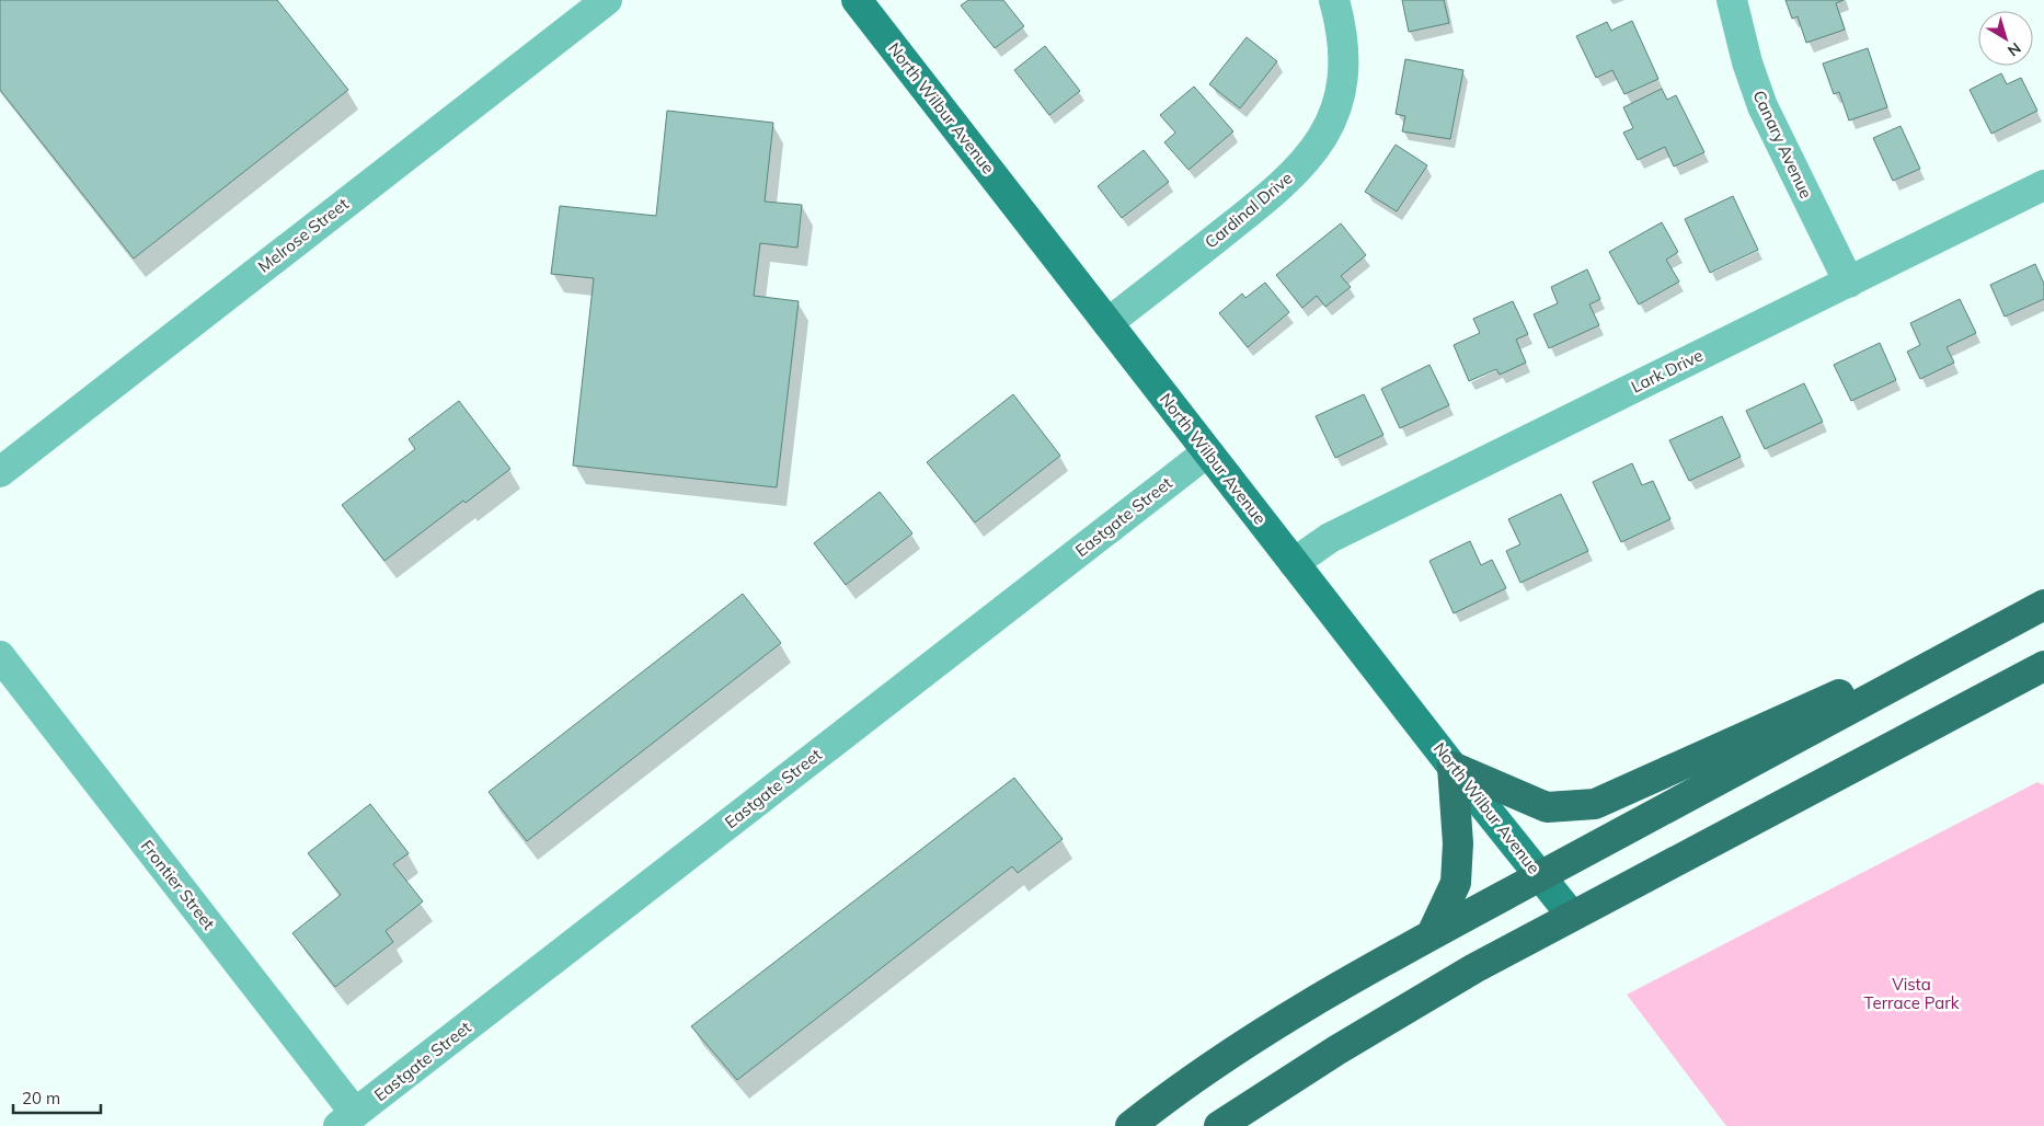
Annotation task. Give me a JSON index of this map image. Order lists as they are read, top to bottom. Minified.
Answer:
{"streets":{"main road":["North Wilbur Avenue"],"street":["Canary Avenue","Cardinal Drive","Melrose Street","Lark Drive","Eastgate Street","Frontier Street"]},"crossings":[["North Wilbur Avenue","Cardinal Drive"],["North Wilbur Avenue","Lark Drive"],["North Wilbur Avenue","Eastgate Street"],["Canary Avenue","Lark Drive"],["Eastgate Street","Frontier Street"]],"parks":["Vista Terrace Park"],"scale_bar":"20 m","north":"bottom right"}
